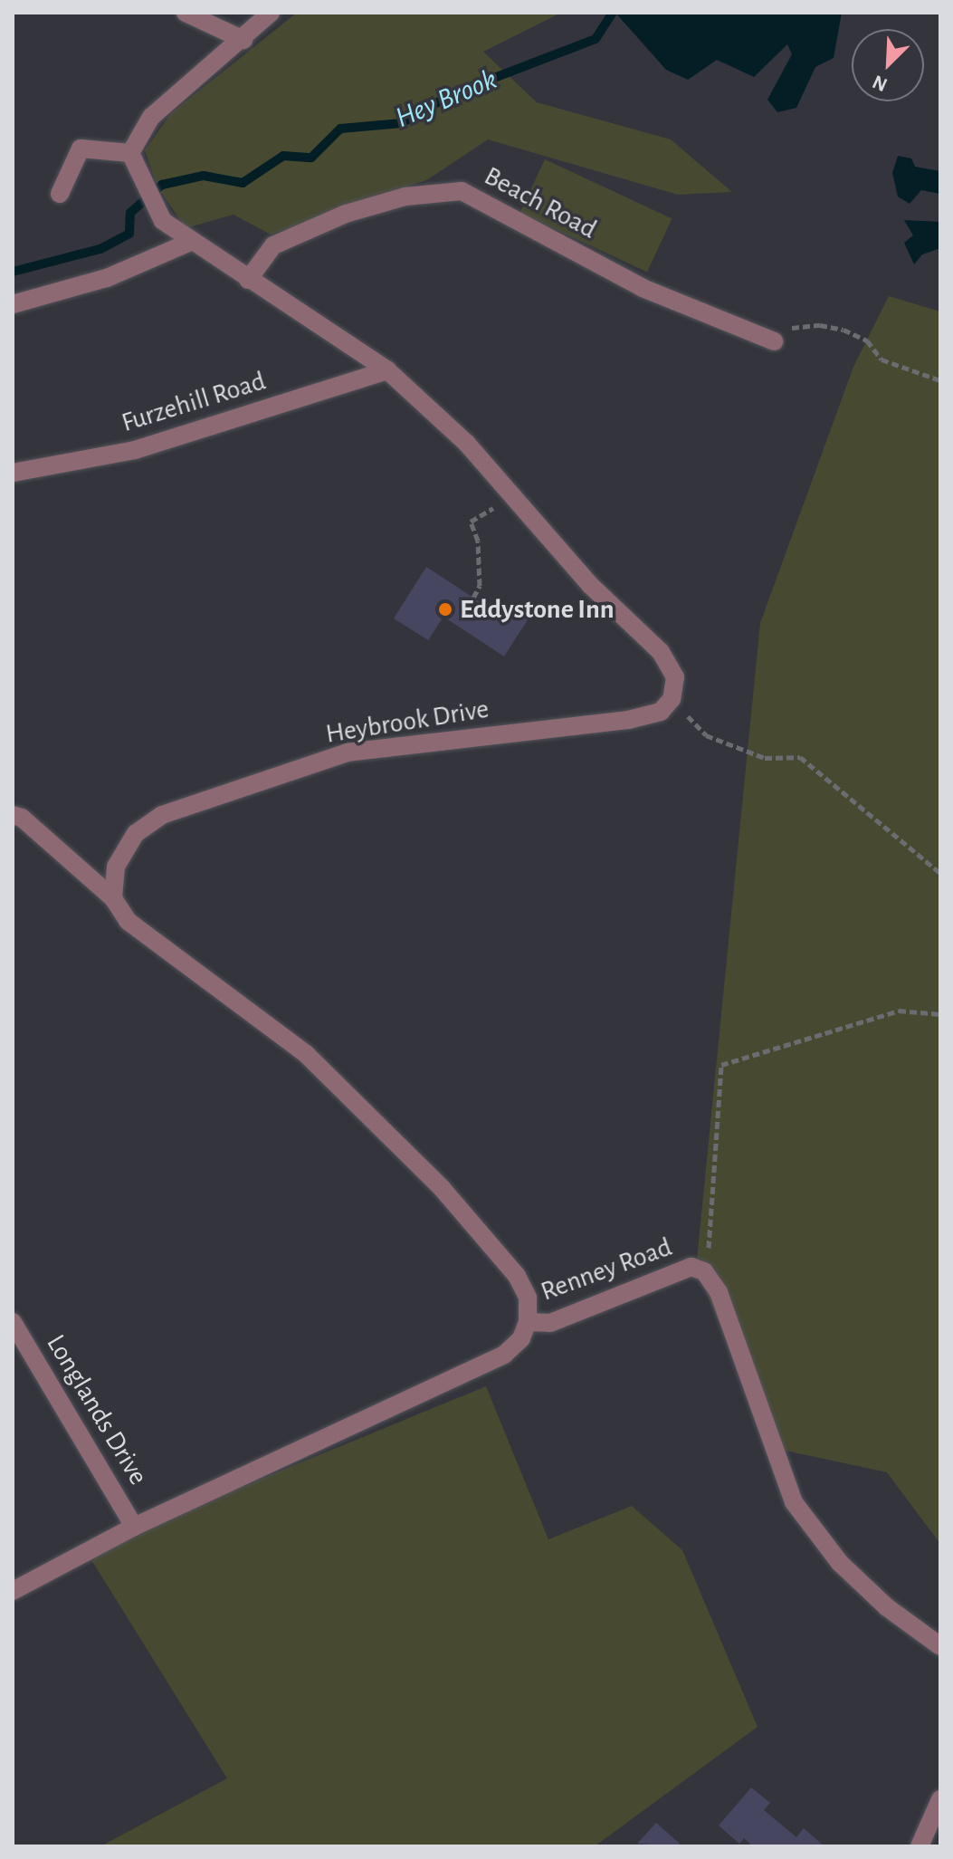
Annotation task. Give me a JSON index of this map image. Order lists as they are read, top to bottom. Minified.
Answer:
{"streets":{"street":["Beach Road","Furzehill Road","Heybrook Drive","Renney Road","Longlands Drive"]},"crossings":[["Renney Road","Longlands Drive"]],"water":["Hey Brook"],"places":["Eddystone Inn"],"north":"bottom left"}
